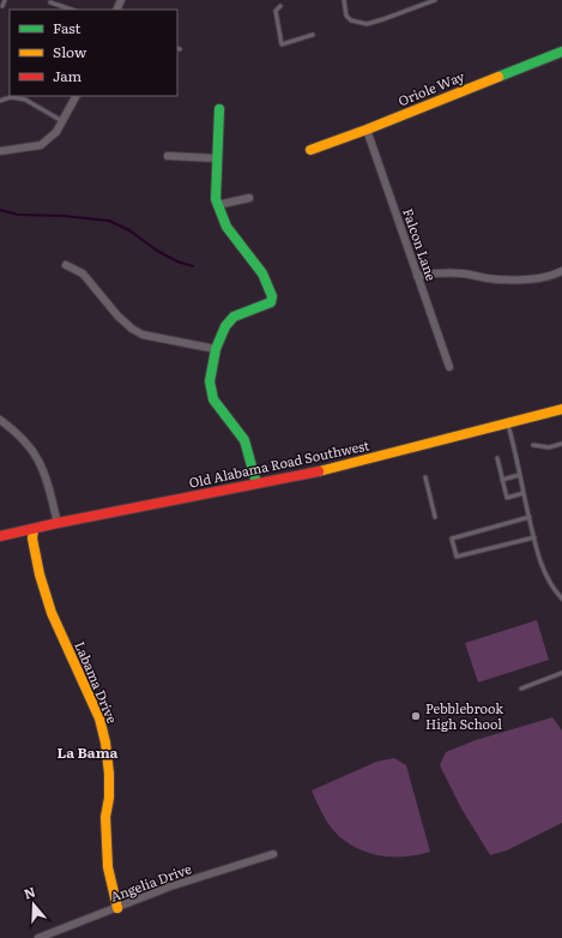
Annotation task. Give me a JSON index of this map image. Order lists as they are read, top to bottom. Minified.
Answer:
{"streets":{"street":["Oriole Way","Falcon Lane","Old Alabama Road Southwest","Labama Drive","Angelia Drive"]},"crossings":[["Oriole Way","Falcon Lane"],["Old Alabama Road Southwest","Labama Drive"],["Labama Drive","Angelia Drive"]],"districts":["La Bama"],"places":["Pebblebrook High School"],"legend":["Fast","Slow","Jam"],"north":"top"}
